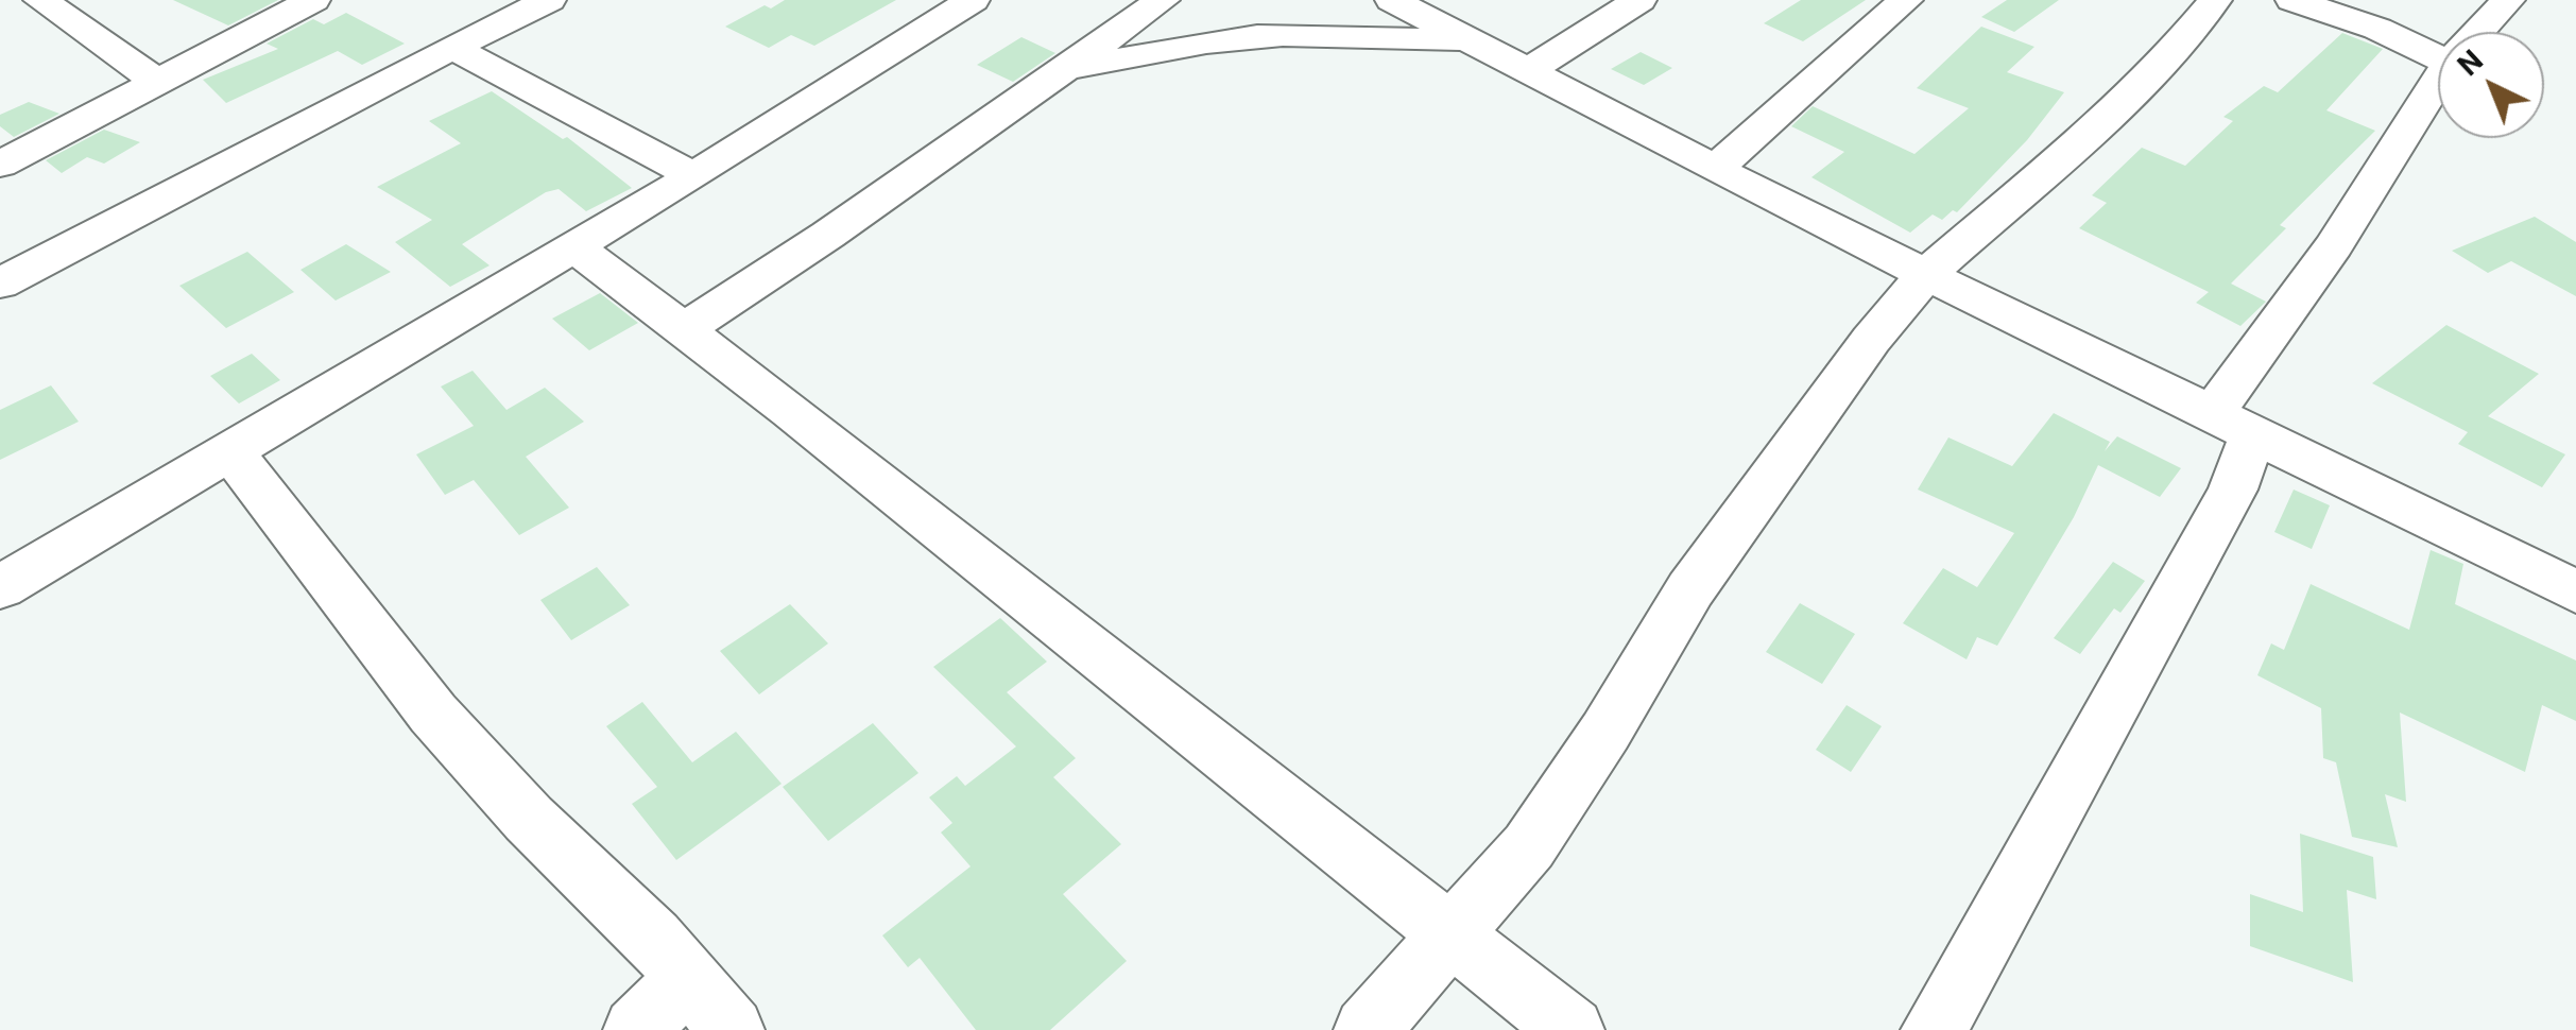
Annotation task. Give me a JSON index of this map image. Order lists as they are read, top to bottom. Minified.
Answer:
{"north":"top left"}
